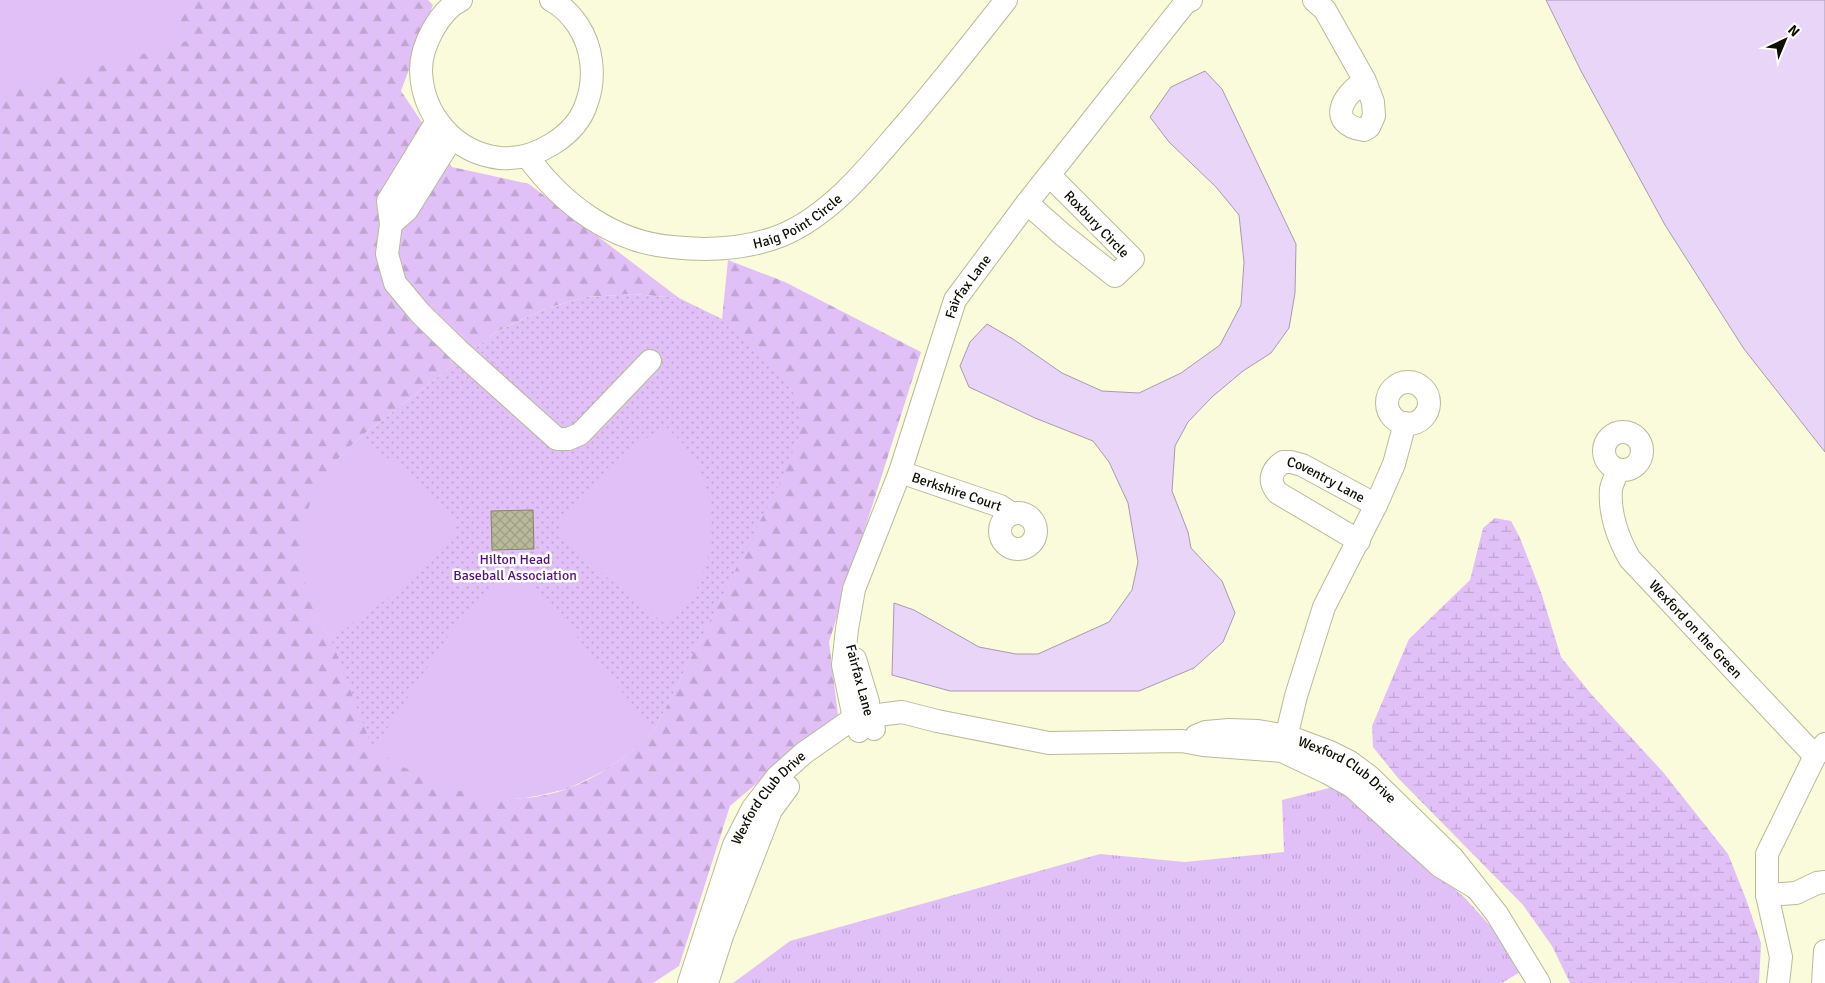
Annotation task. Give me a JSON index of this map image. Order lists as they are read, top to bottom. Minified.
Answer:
{"streets":{"street":["Haig Point Circle","Roxbury Circle","Fairfax Lane","Coventry Lane","Berkshire Court","Wexford on the Green","Wexford Club Drive"]},"crossings":[["Roxbury Circle","Fairfax Lane"],["Fairfax Lane","Berkshire Court"],["Fairfax Lane","Wexford Club Drive"],["Coventry Lane","Wexford Club Drive"]],"parks":["Hilton Head Baseball Association"],"north":"top right"}
